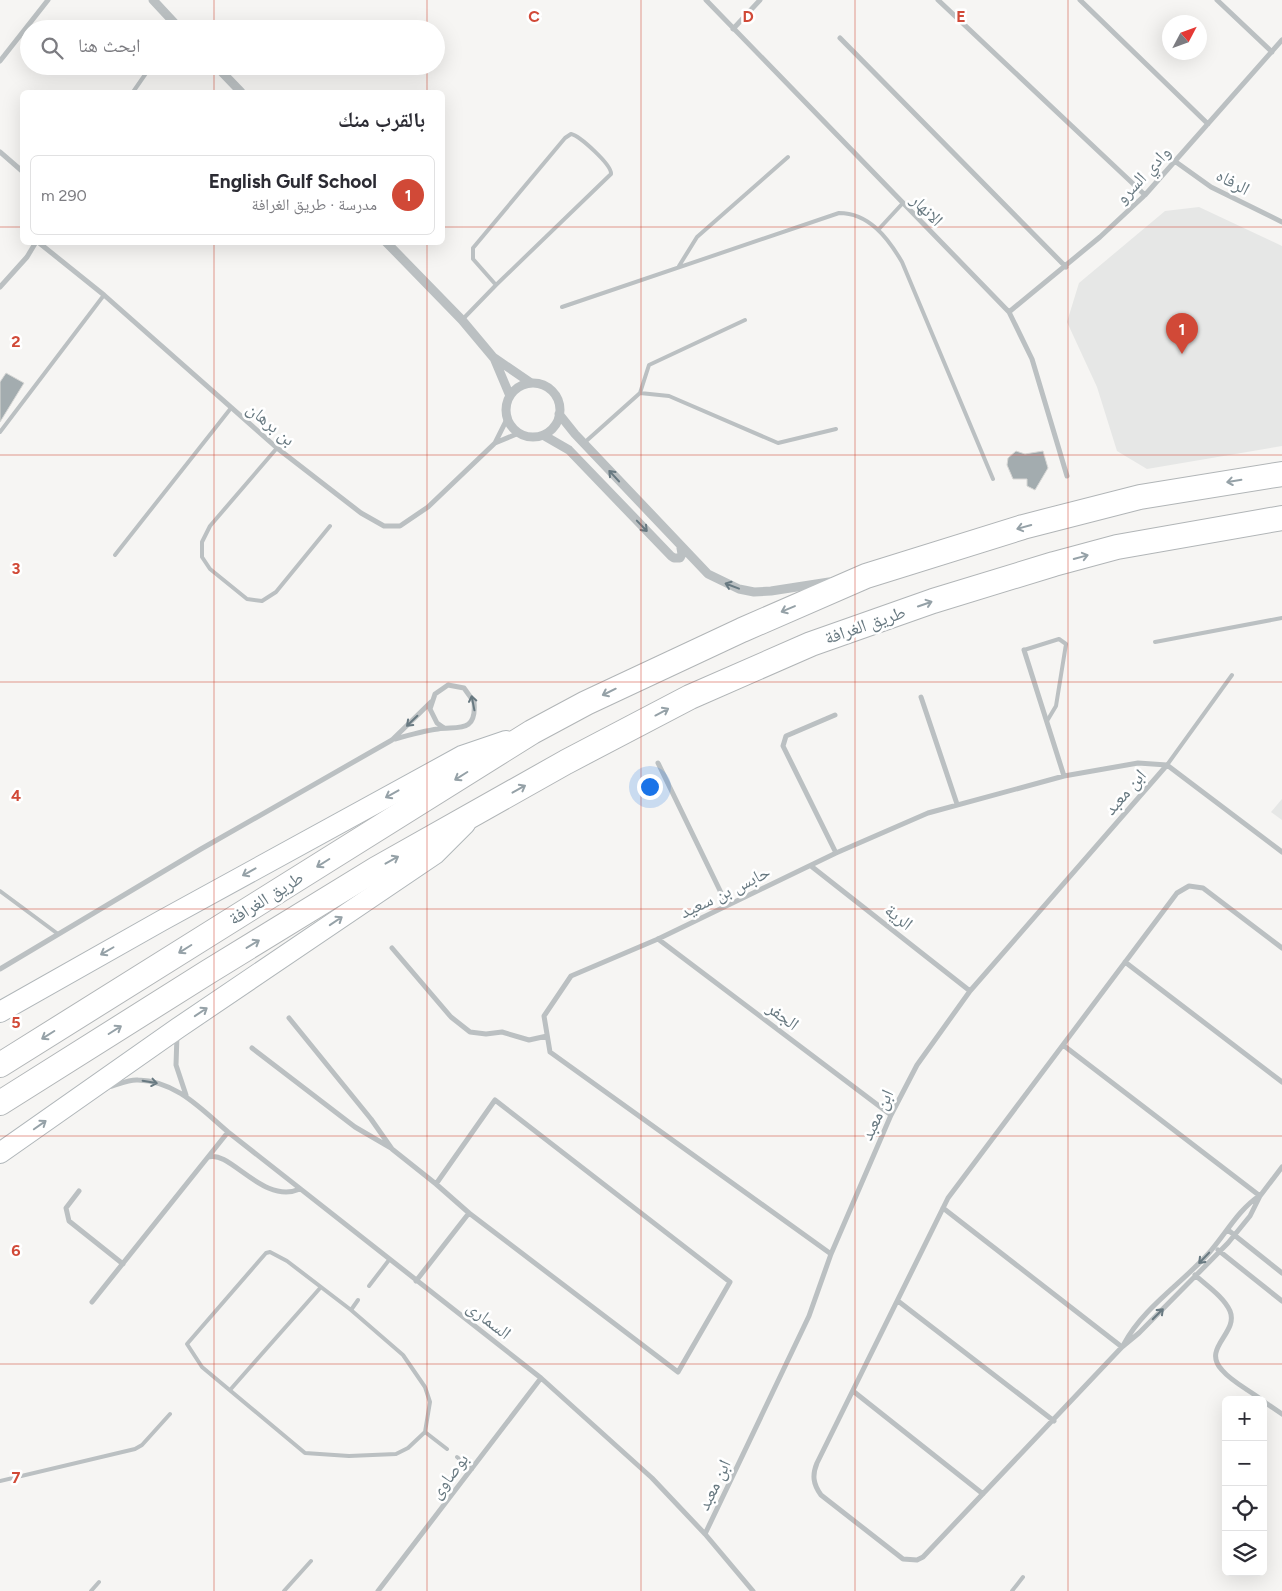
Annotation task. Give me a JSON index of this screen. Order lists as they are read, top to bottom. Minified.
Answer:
{"streets":{"highway":["طريق الغرافة"],"street":["وادي السرو","الرفاه","الانهار","بن برهان","ابن معبد","حابس بن سعيد","الرية","الجفر","السمارى","بوصاوى"]},"crossings":[["وادي السرو","الرفاه"],["وادي السرو","الانهار"],["طريق الغرافة","السمارى"],["ابن معبد","حابس بن سعيد"],["ابن معبد","الرية"],["ابن معبد","الجفر"],["ابن معبد","السمارى"],["حابس بن سعيد","الرية"],["حابس بن سعيد","الجفر"],["السمارى","بوصاوى"]],"north":"top right","page":{"search":"ابحث هنا","heading":"بالقرب منك","list":[{"mark":"1","name":"English Gulf School","note":"مدرسة · طريق الغرافة","value":"290 m"}],"pins":"1","map_buttons":["+","−"]},"grid":{"columns":["C","D","E"],"rows":["2","3","4","5","6","7"]}}
